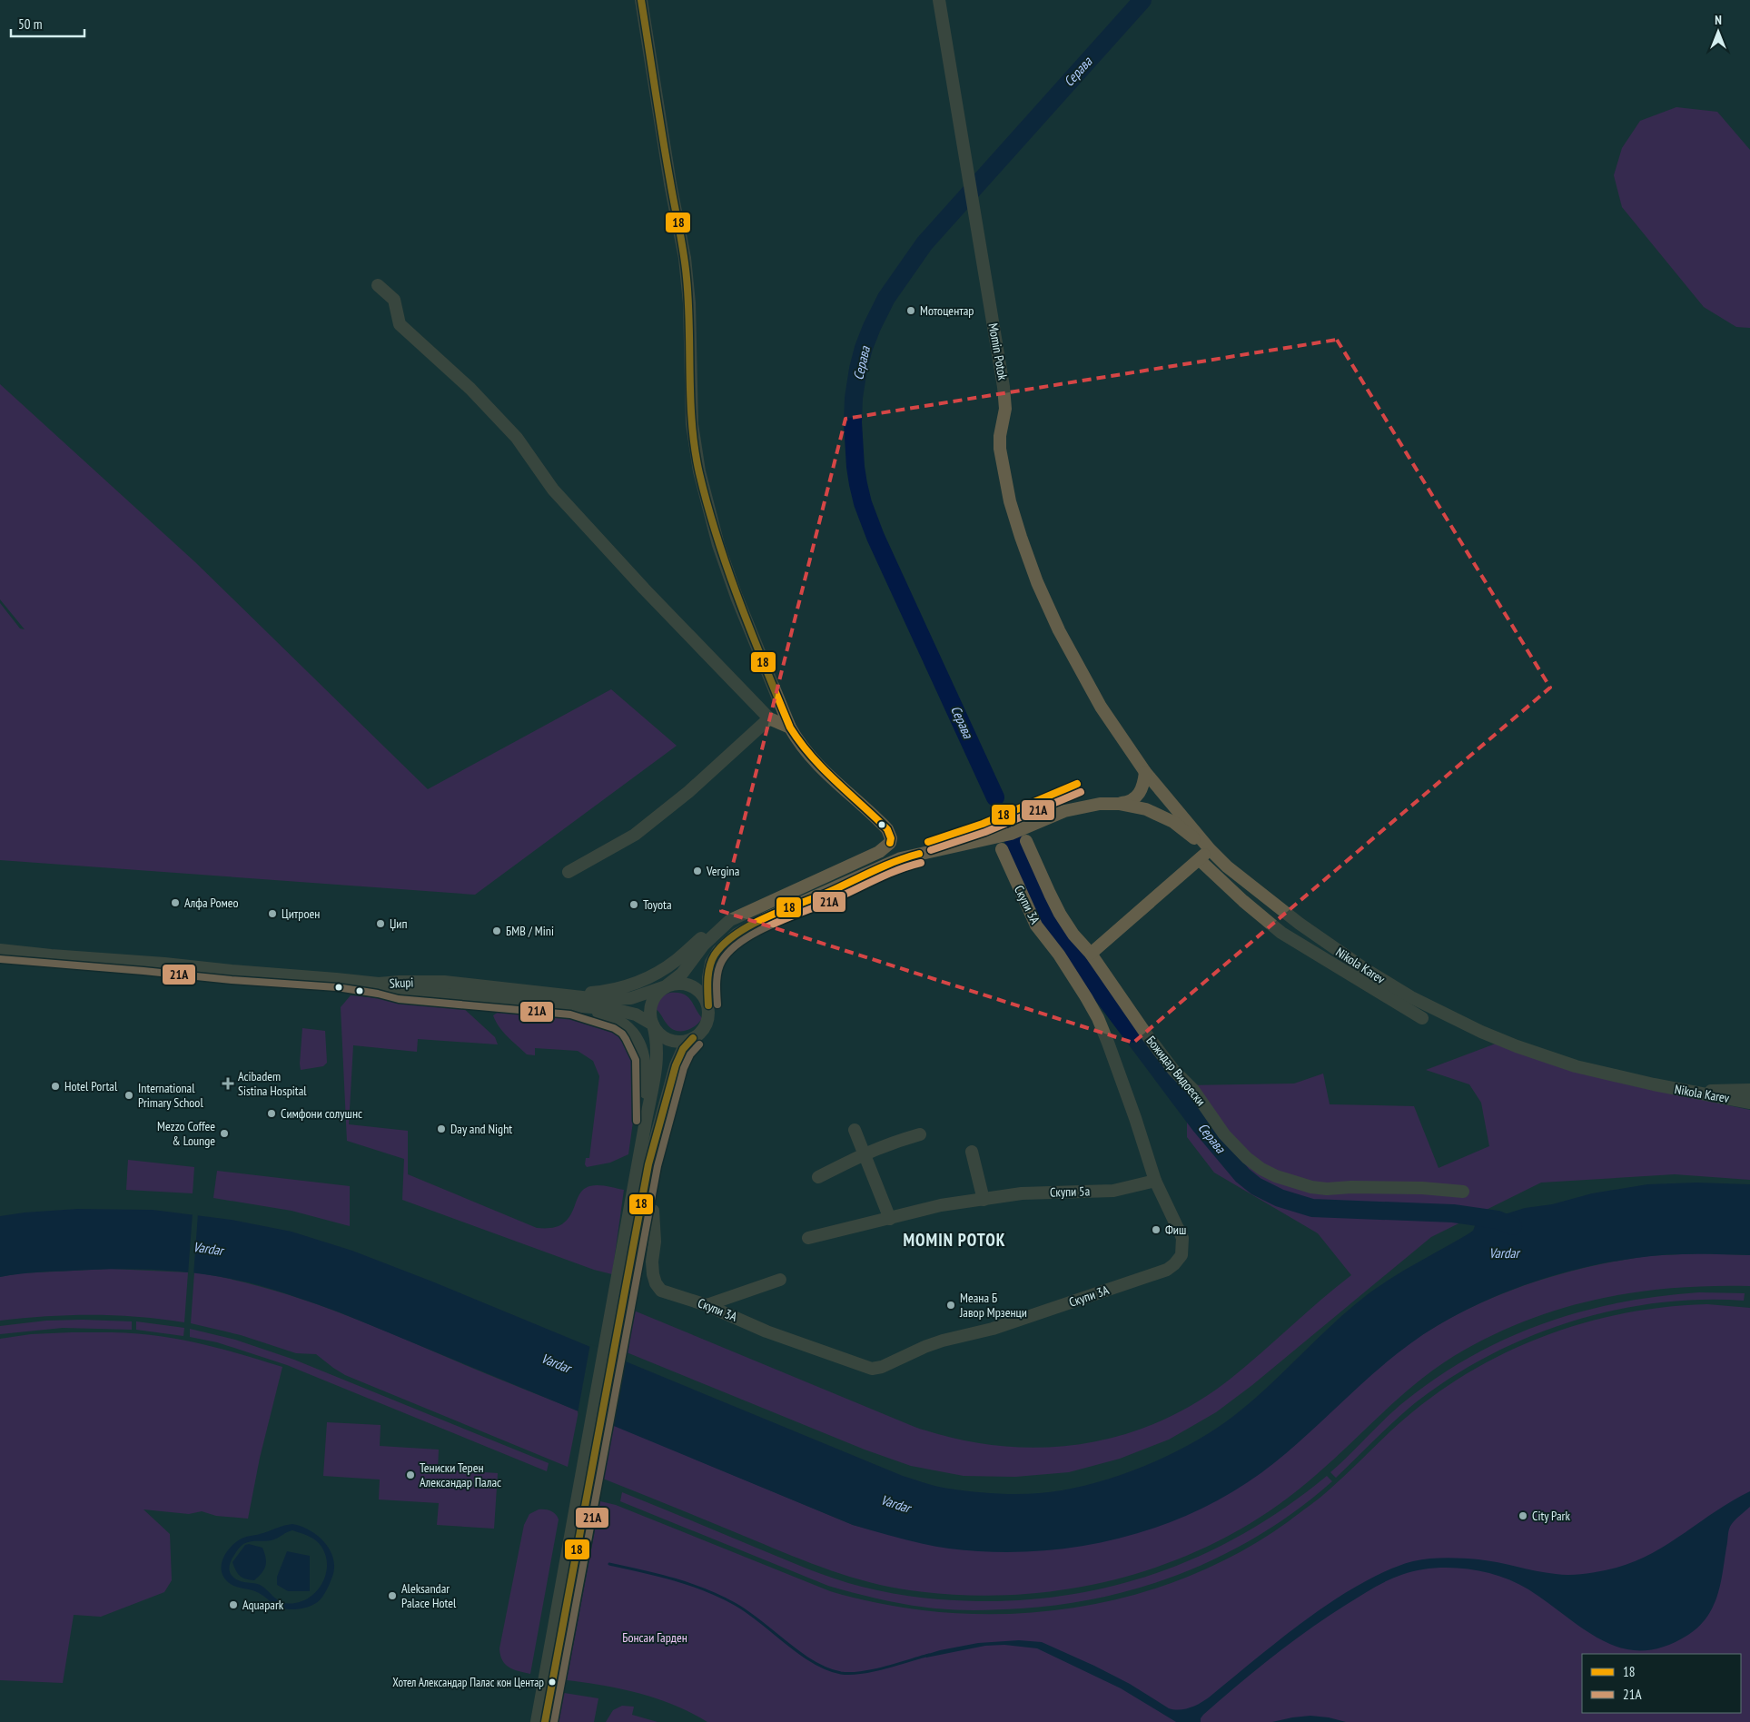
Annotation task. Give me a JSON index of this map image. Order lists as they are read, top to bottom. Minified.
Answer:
{"streets":{"street":["Momin Potok","Скупи 3А","Nikola Karev","Skupi","Божидар Видоески","Скупи 5а"]},"crossings":[["Momin Potok","Nikola Karev"],["Скупи 3А","Скупи 5а"]],"districts":["MOMIN POTOK"],"water":["Серава","Vardar"],"parks":["Бонсаи Гарден"],"places":{"other":["Мотоцентар","Vergina","Алфа Ромео","Toyota","Цитроен","Џип","БМВ / Mini","Hotel Portal","International Primary School","Симфони солушнс","Day and Night","Mezzo Coffee & Lounge","Фиш","Меана Б Јавор Мрзенци","Тениски Терен Александар Палас","City Park","Aleksandar Palace Hotel","Aquapark","Хотел Александар Палас кон Центар"],"health":["Acibadem Sistina Hospital"]},"lines":["transit line 18","transit line 21A"],"legend":["18","21A"],"scale_bar":"50 m","north":"top"}
